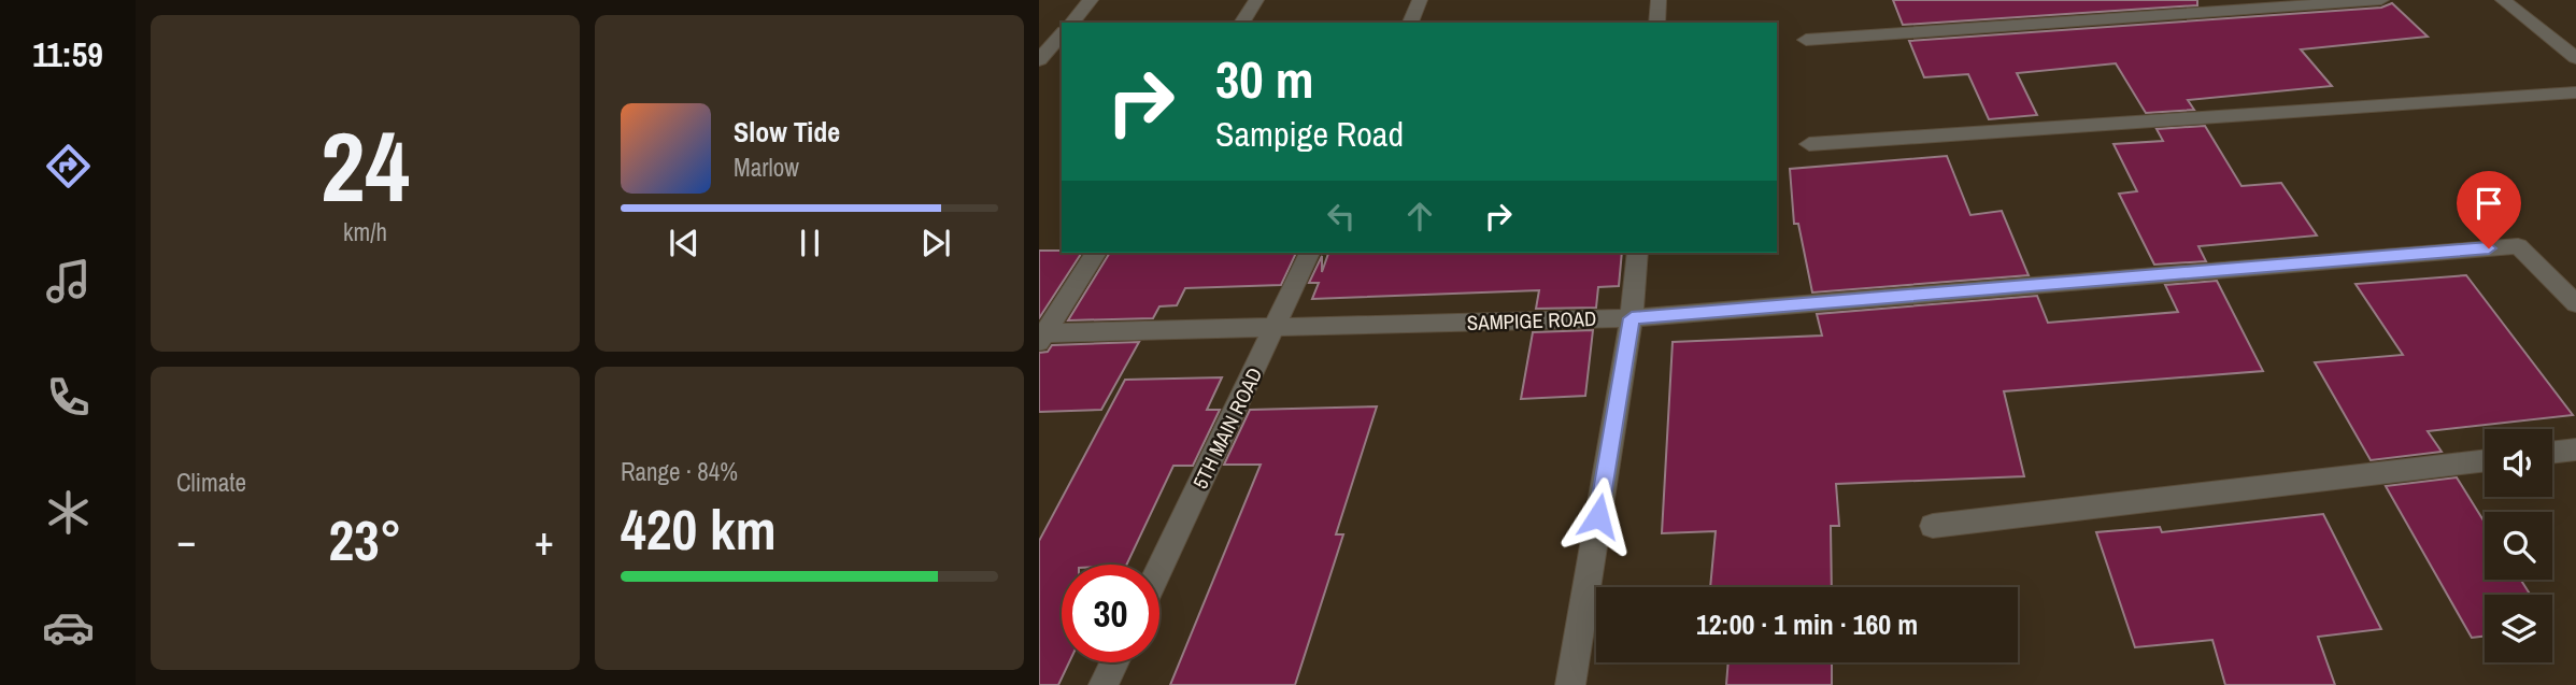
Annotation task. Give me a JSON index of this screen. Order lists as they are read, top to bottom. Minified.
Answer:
{"streets":{"street":["SAMPIGE ROAD","5TH MAIN ROAD"]},"crossings":[["SAMPIGE ROAD","5TH MAIN ROAD"]],"page":{"tabs":"11:59","tile":[["24","km/h"],"Climate",["Range · 84%","420 km"]],"turn":["30 m","Sampige Road"],"song":["Slow Tide","Marlow"],"heat":["−","23°","+"],"limit":"30","trip":"12:00 · 1 min · 160 m"}}
